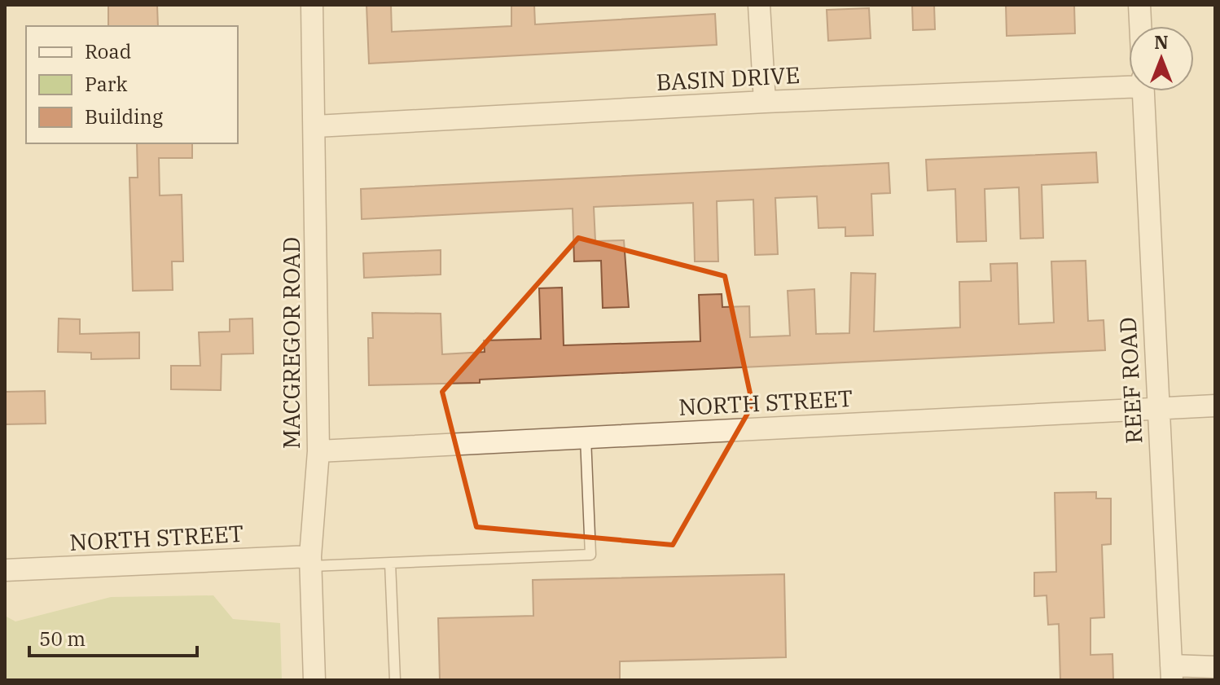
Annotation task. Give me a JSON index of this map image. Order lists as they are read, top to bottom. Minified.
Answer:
{"streets":{"street":["BASIN DRIVE","MACGREGOR ROAD","REEF ROAD","NORTH STREET"]},"crossings":[["BASIN DRIVE","MACGREGOR ROAD"],["MACGREGOR ROAD","NORTH STREET"],["REEF ROAD","NORTH STREET"]],"legend":["Road","Park","Building"],"scale_bar":"50 m","north":"top"}
